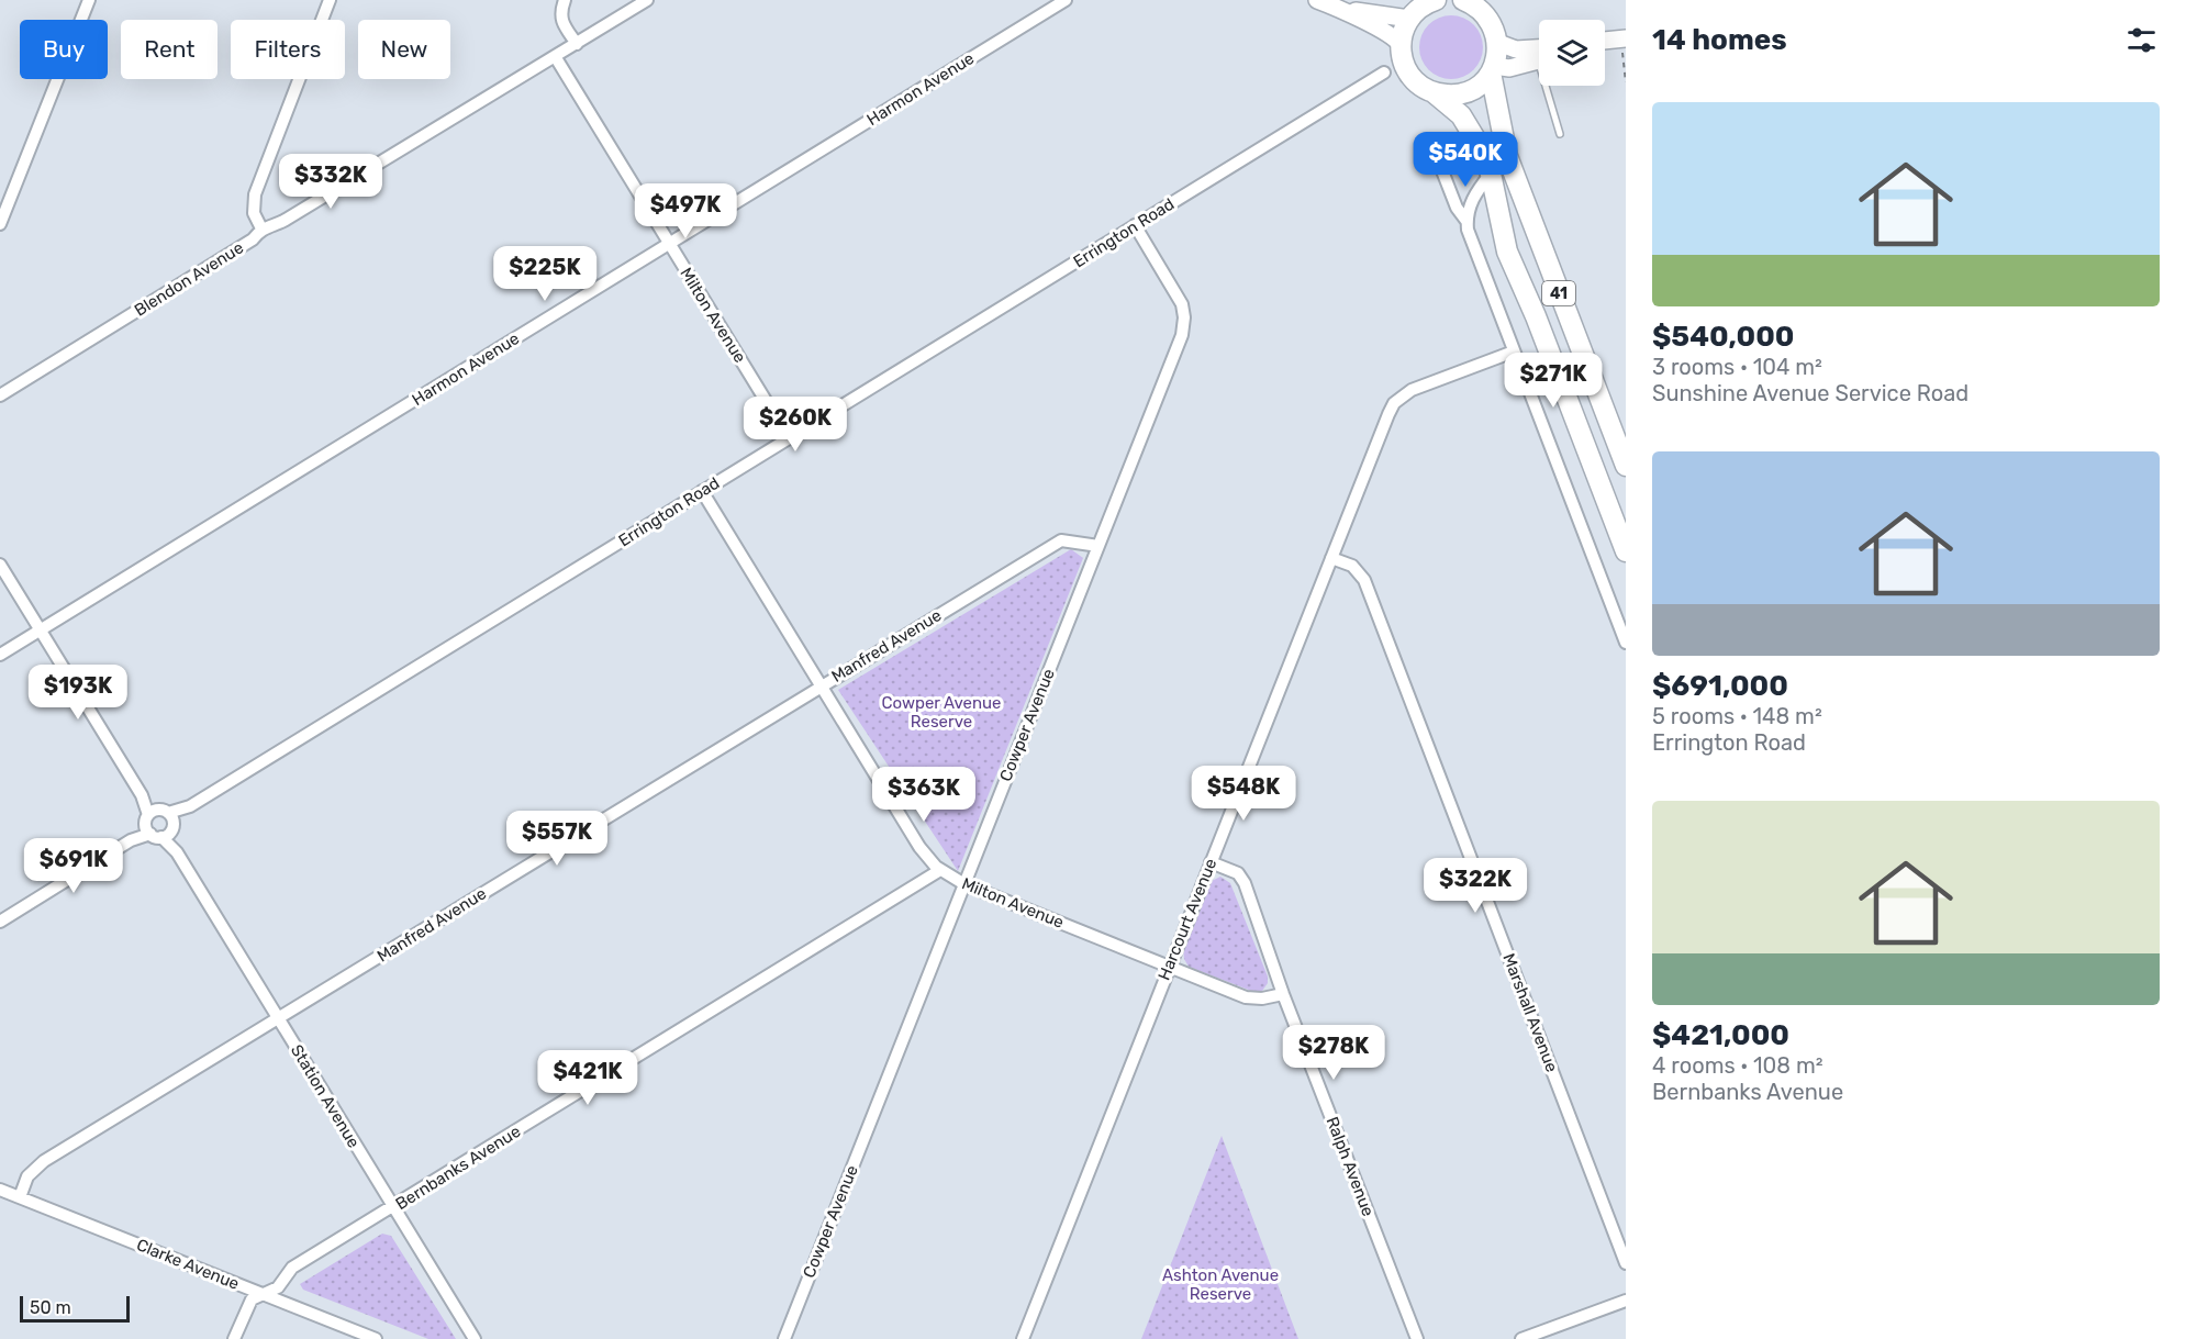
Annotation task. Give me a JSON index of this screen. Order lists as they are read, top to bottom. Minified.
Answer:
{"streets":{"main road":["41"],"street":["Harmon Avenue","Errington Road","Blendon Avenue","Milton Avenue","Manfred Avenue","Cowper Avenue","Harcourt Avenue","Marshall Avenue","Station Avenue","Ralph Avenue","Bernbanks Avenue","Clarke Avenue"]},"crossings":[["Harmon Avenue","Milton Avenue"],["Harmon Avenue","Station Avenue"],["Errington Road","Milton Avenue"],["Errington Road","Cowper Avenue"],["Errington Road","Station Avenue"],["Blendon Avenue","Milton Avenue"],["Milton Avenue","Manfred Avenue"],["Milton Avenue","Cowper Avenue"],["Milton Avenue","Harcourt Avenue"],["Milton Avenue","Ralph Avenue"],["Milton Avenue","Bernbanks Avenue"],["Manfred Avenue","Cowper Avenue"],["Manfred Avenue","Station Avenue"],["Manfred Avenue","Clarke Avenue"],["Harcourt Avenue","Marshall Avenue"],["Harcourt Avenue","Ralph Avenue"],["Station Avenue","Bernbanks Avenue"],["Bernbanks Avenue","Clarke Avenue"]],"parks":["Cowper Avenue Reserve","Ashton Avenue Reserve"],"scale_bar":"50 m","page":{"heading":"14 homes","chip":["Buy","Rent","Filters","New"],"list":[{"name":"$540,000","note":"3 rooms · 104 m² · Sunshine Avenue Service Road"},{"name":"$691,000","note":"5 rooms · 148 m² · Errington Road"},{"name":"$421,000","note":"4 rooms · 108 m² · Bernbanks Avenue"}],"price":["$540K","$332K","$497K","$225K","$271K","$260K","$193K","$548K","$363K","$557K","$691K","$322K","$278K","$421K"],"scale":"50 m"}}
